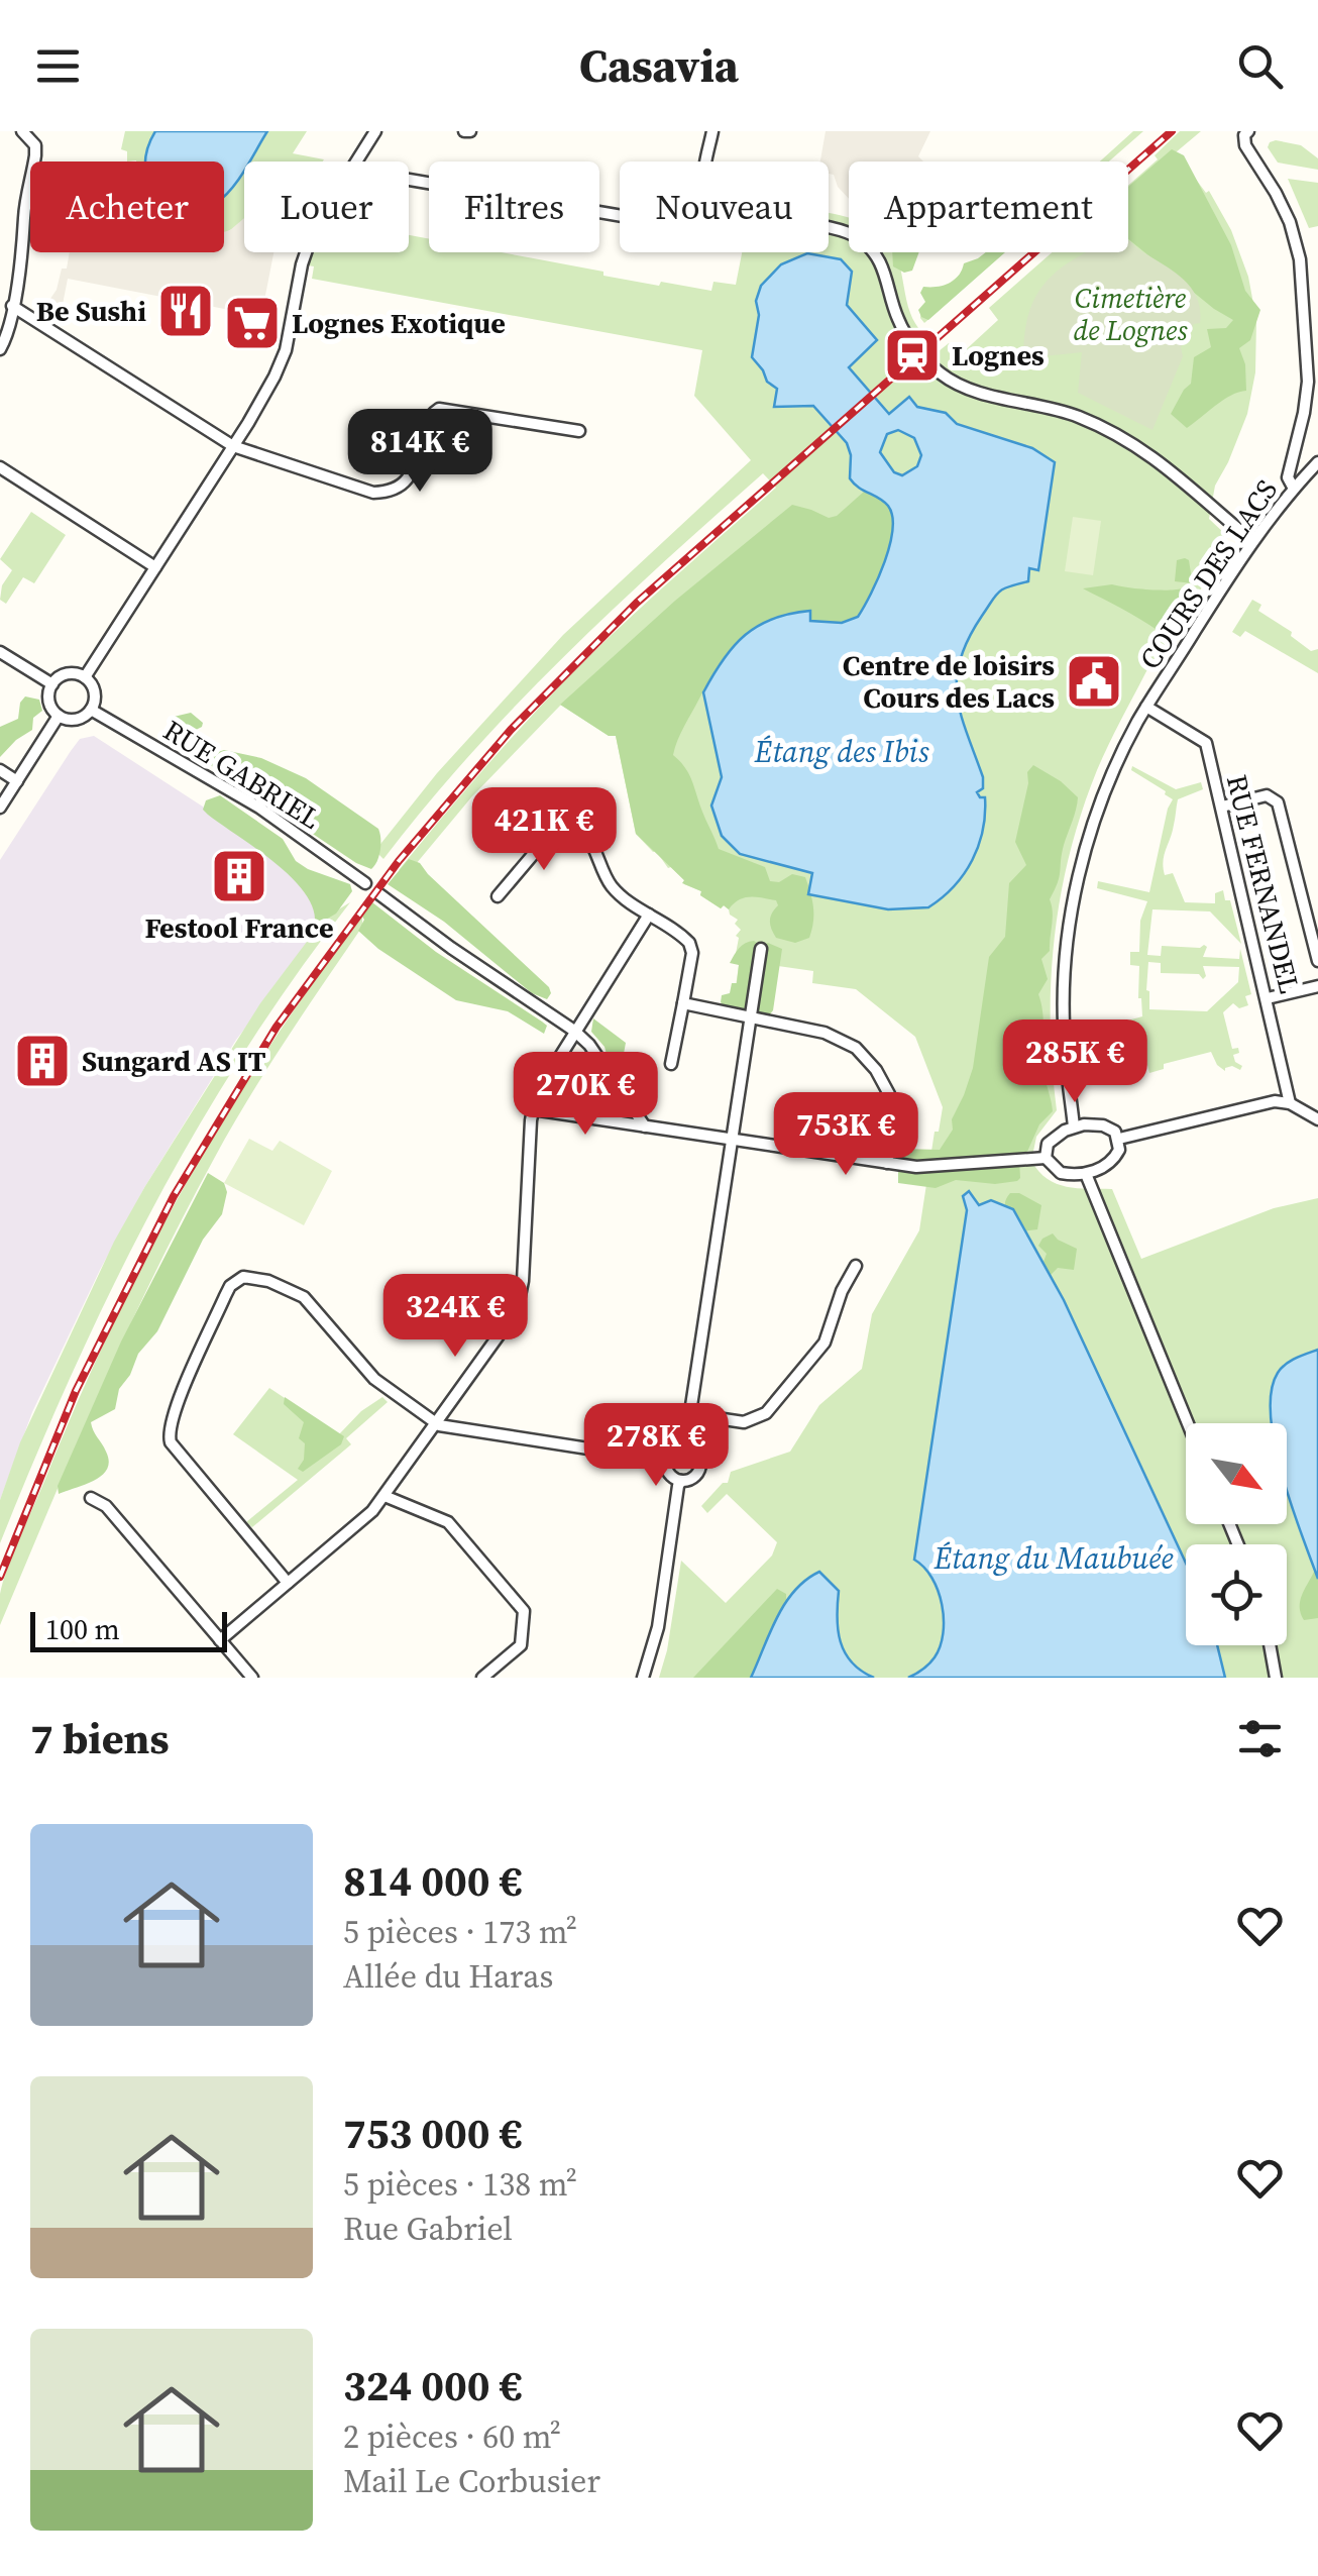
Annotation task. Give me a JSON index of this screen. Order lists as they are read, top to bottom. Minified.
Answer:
{"streets":{"street":["COURS DES LACS","RUE GABRIEL","RUE FERNANDEL"]},"crossings":[["COURS DES LACS","RUE FERNANDEL"]],"water":["Étang des Ibis","Étang du Maubuée"],"parks":["Cimetière de Lognes"],"places":{"restaurant":["Be Sushi"],"supermarket":["Lognes Exotique"],"station":["Lognes"],"public building":["Centre de loisirs Cours des Lacs"],"building":["Festool France","Sungard AS IT"]},"scale_bar":"100 m","north":"bottom right","page":{"header":"Casavia","chip":["Acheter","Louer","Filtres","Nouveau","Appartement"],"price":["814K €","421K €","285K €","270K €","753K €","324K €","278K €"],"scale":"100 m","heading":"7 biens","list":[{"name":"814 000 €","note":"5 pièces · 173 m² · Allée du Haras"},{"name":"753 000 €","note":"5 pièces · 138 m² · Rue Gabriel"},{"name":"324 000 €","note":"2 pièces · 60 m² · Mail Le Corbusier"}]}}
